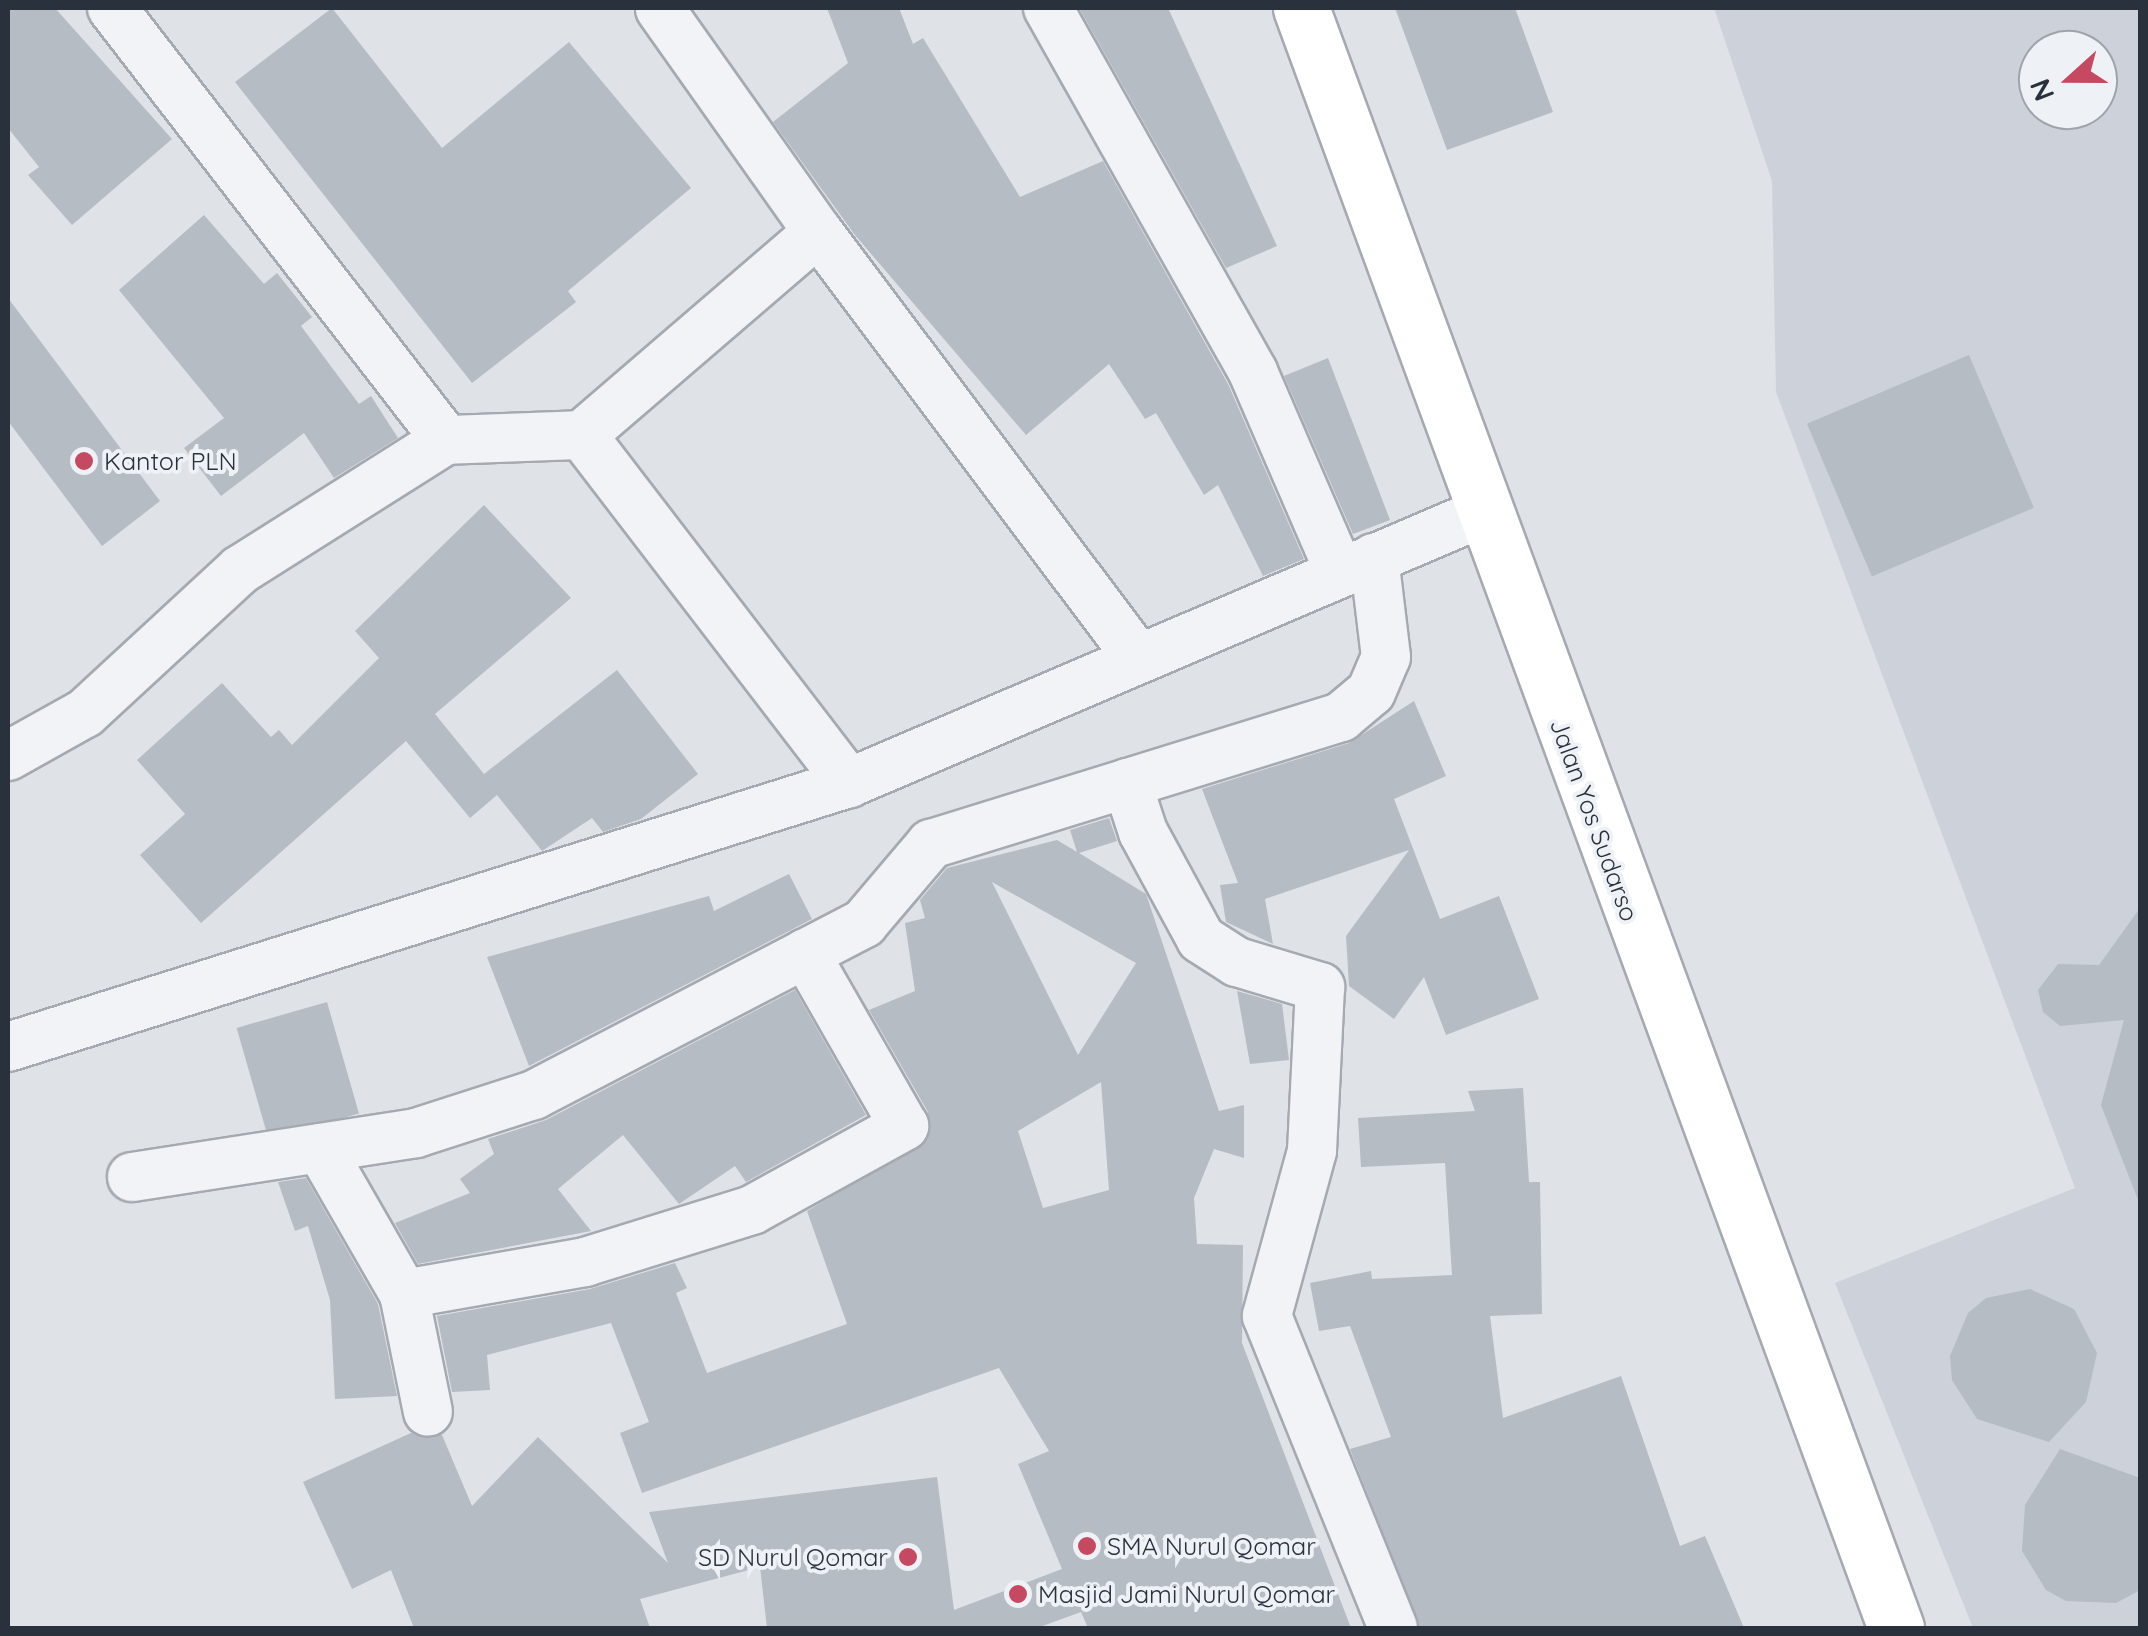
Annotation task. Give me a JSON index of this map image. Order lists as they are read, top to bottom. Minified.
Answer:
{"streets":{"highway":["Jalan Yos Sudarso"]},"places":["Kantor PLN","SMA Nurul Qomar","SD Nurul Qomar","Masjid Jami Nurul Qomar"],"north":"left"}
